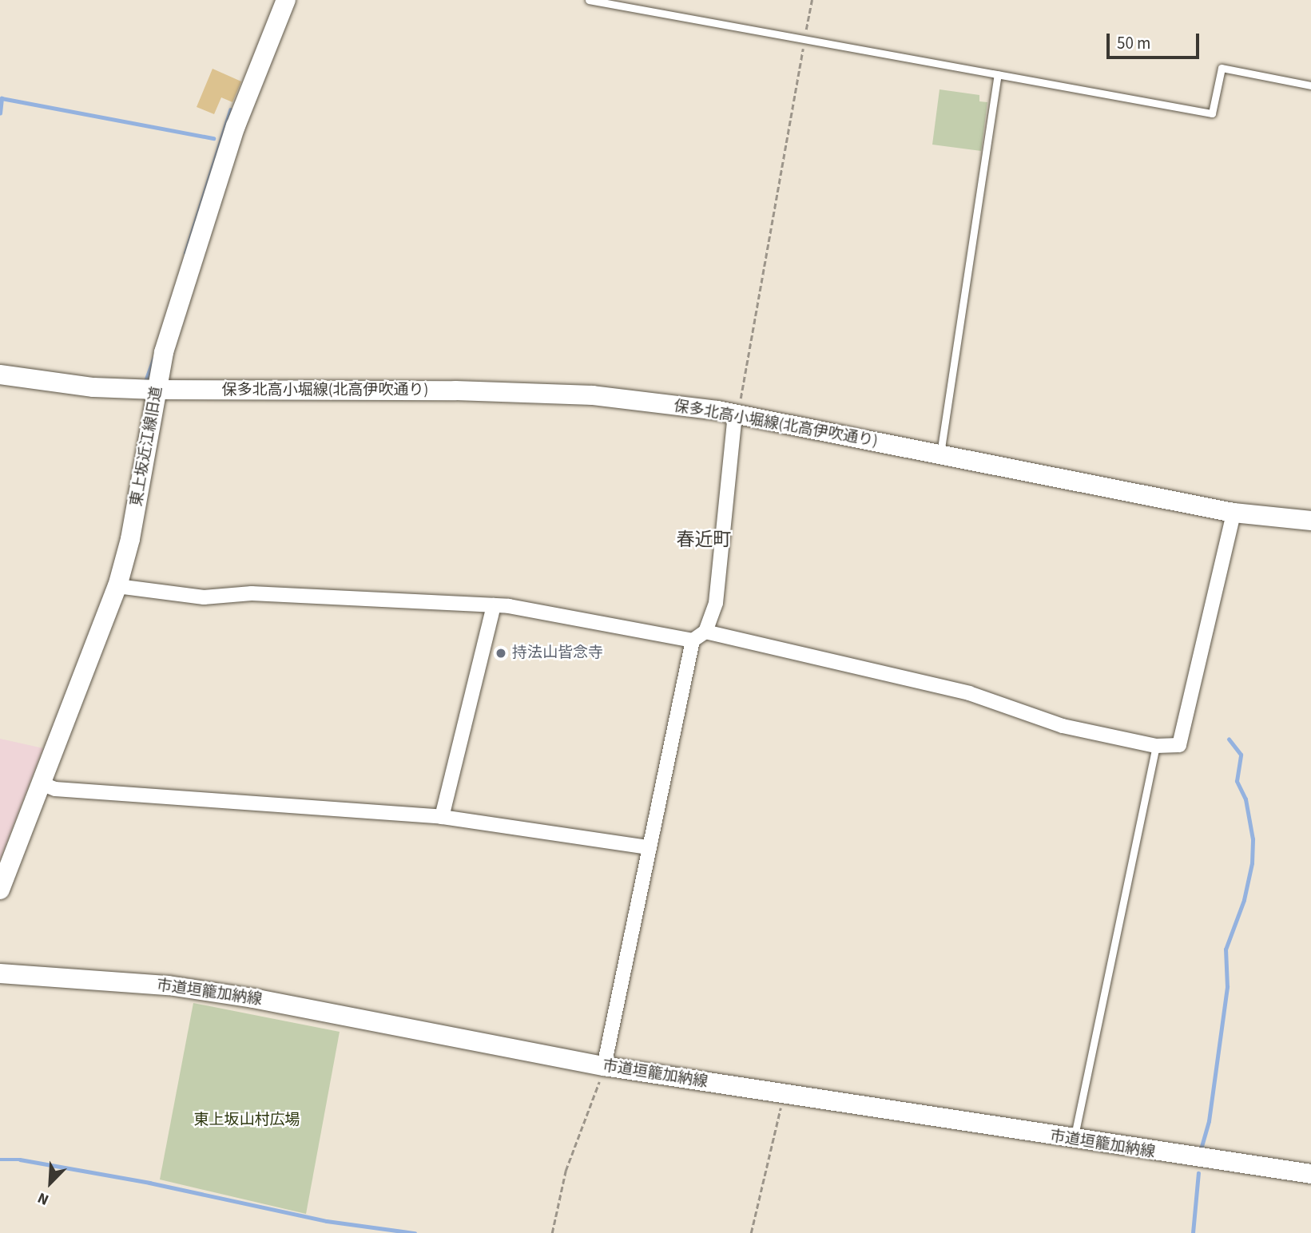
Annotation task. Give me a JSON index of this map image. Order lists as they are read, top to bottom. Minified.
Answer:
{"streets":{"street":["保多北高小堀線(北高伊吹通り)","東上坂近江線旧道","市道垣籠加納線"]},"crossings":[["保多北高小堀線(北高伊吹通り)","東上坂近江線旧道"]],"districts":["春近町"],"parks":["東上坂山村広場"],"places":["持法山皆念寺"],"scale_bar":"50 m","north":"bottom left"}
